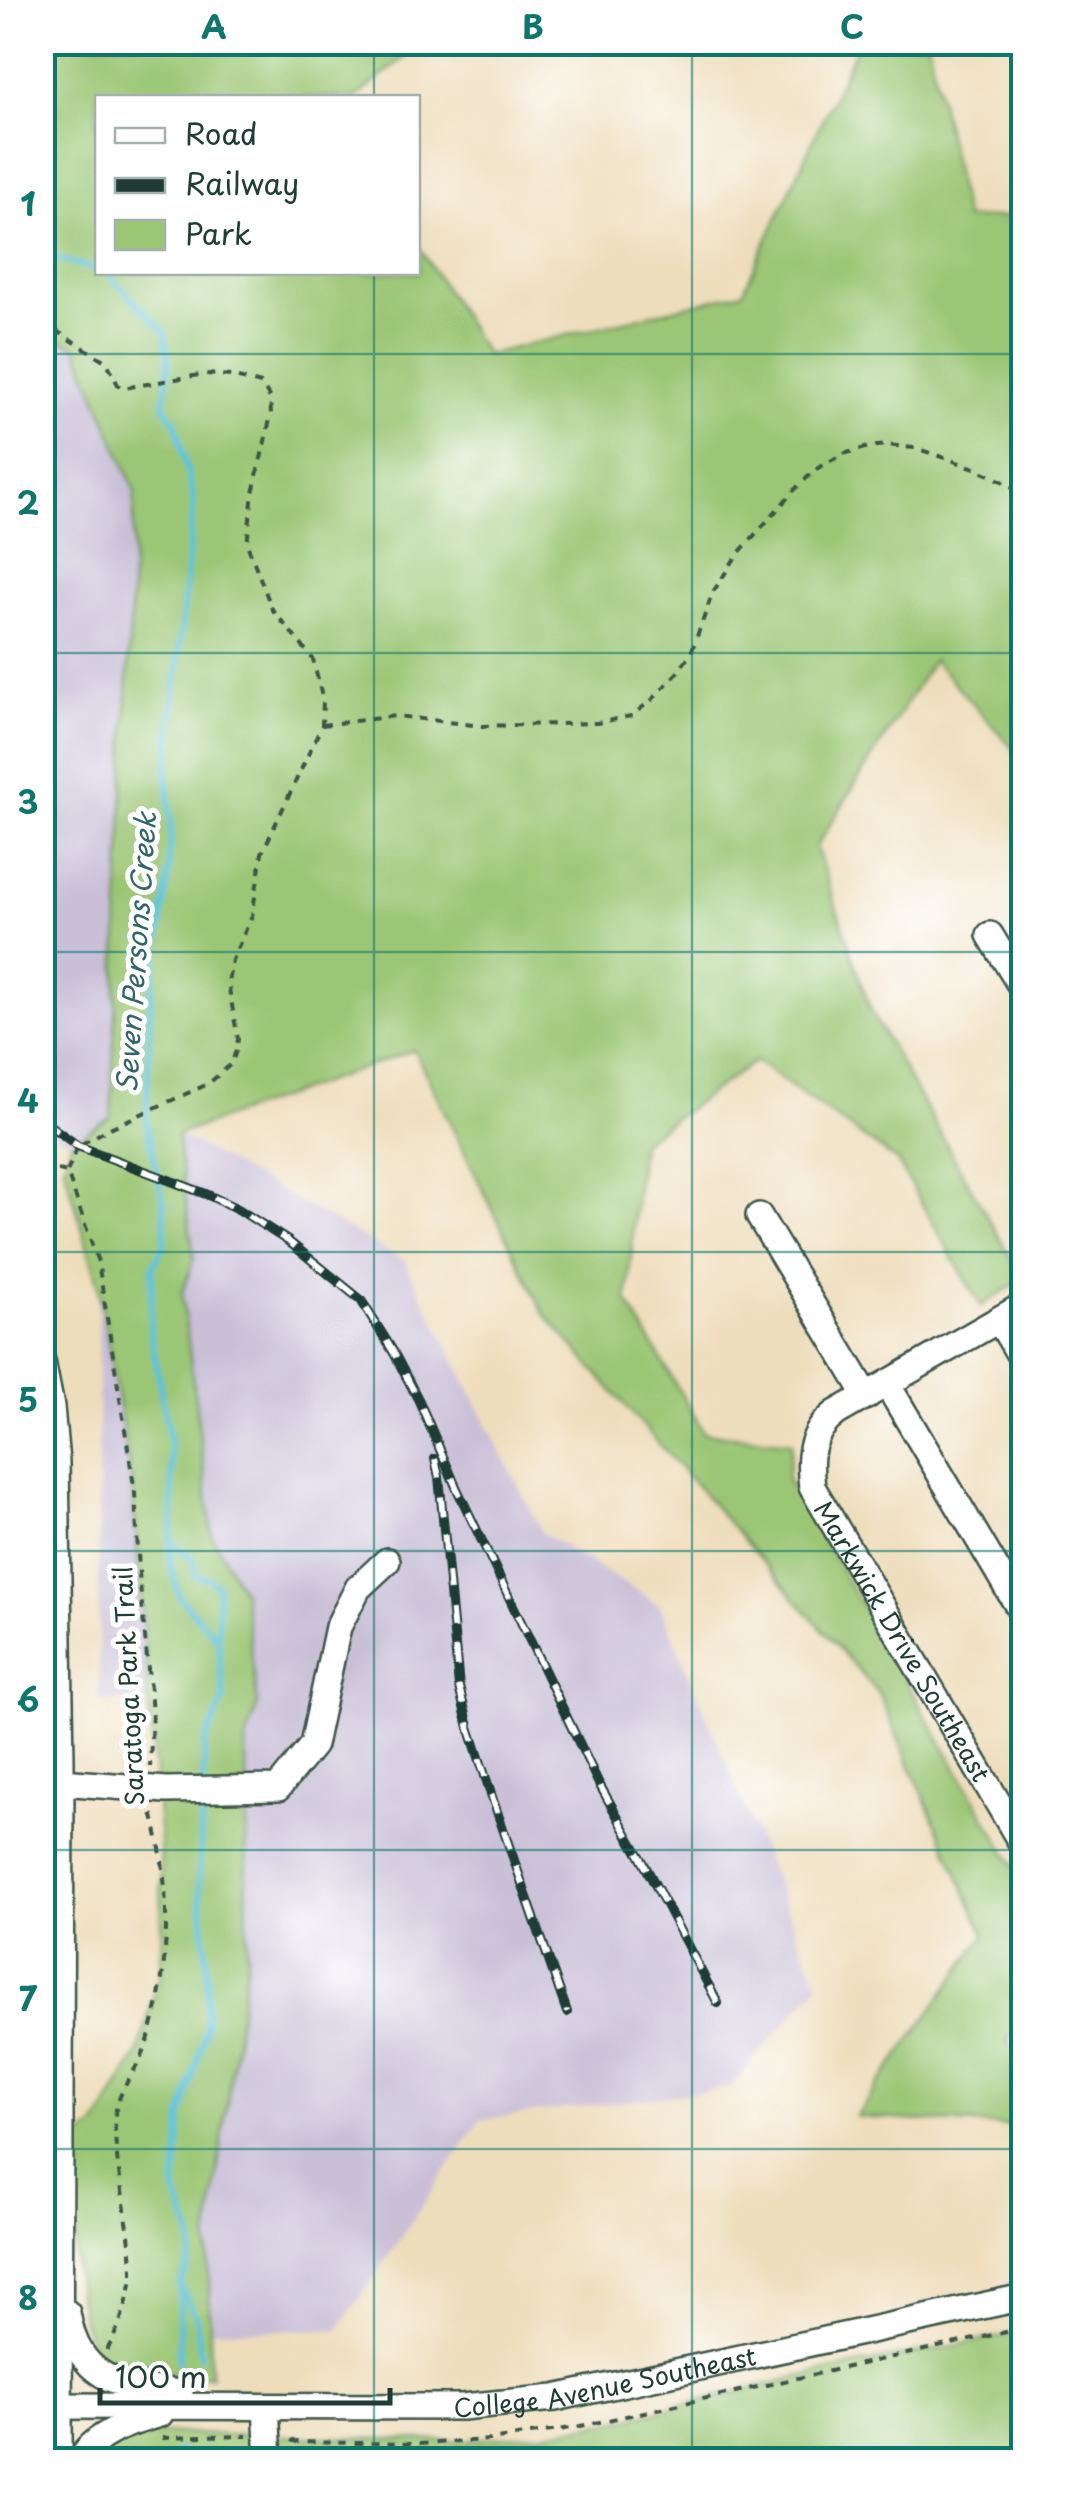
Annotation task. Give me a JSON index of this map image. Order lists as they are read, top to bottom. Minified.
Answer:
{"streets":{"street":["Markwick Drive Southeast","College Avenue Southeast"],"path":["Saratoga Park Trail"]},"water":["Seven Persons Creek"],"legend":["Road","Railway","Park"],"scale_bar":"100 m","grid":{"columns":["A","B","C"],"rows":["1","2","3","4","5","6","7","8"]}}
